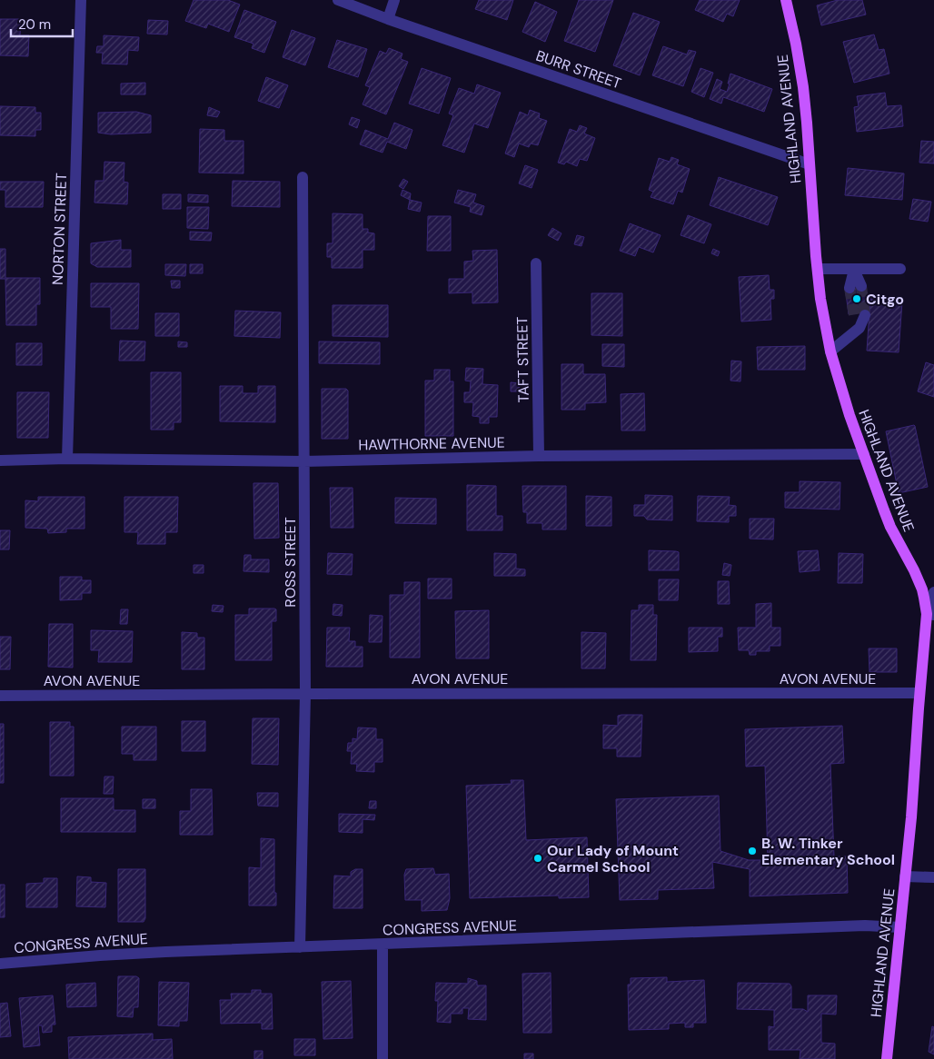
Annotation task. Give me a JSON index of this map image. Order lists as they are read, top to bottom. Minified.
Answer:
{"streets":{"main road":["HIGHLAND AVENUE"],"street":["BURR STREET","NORTON STREET","TAFT STREET","HAWTHORNE AVENUE","ROSS STREET","AVON AVENUE","CONGRESS AVENUE"]},"crossings":[["BURR STREET","HIGHLAND AVENUE"],["HIGHLAND AVENUE","HAWTHORNE AVENUE"],["HIGHLAND AVENUE","AVON AVENUE"],["HIGHLAND AVENUE","CONGRESS AVENUE"],["NORTON STREET","HAWTHORNE AVENUE"],["TAFT STREET","HAWTHORNE AVENUE"],["HAWTHORNE AVENUE","ROSS STREET"],["ROSS STREET","AVON AVENUE"],["ROSS STREET","CONGRESS AVENUE"]],"places":["Citgo","B. W. Tinker Elementary School","Our Lady of Mount Carmel School"],"scale_bar":"20 m"}
